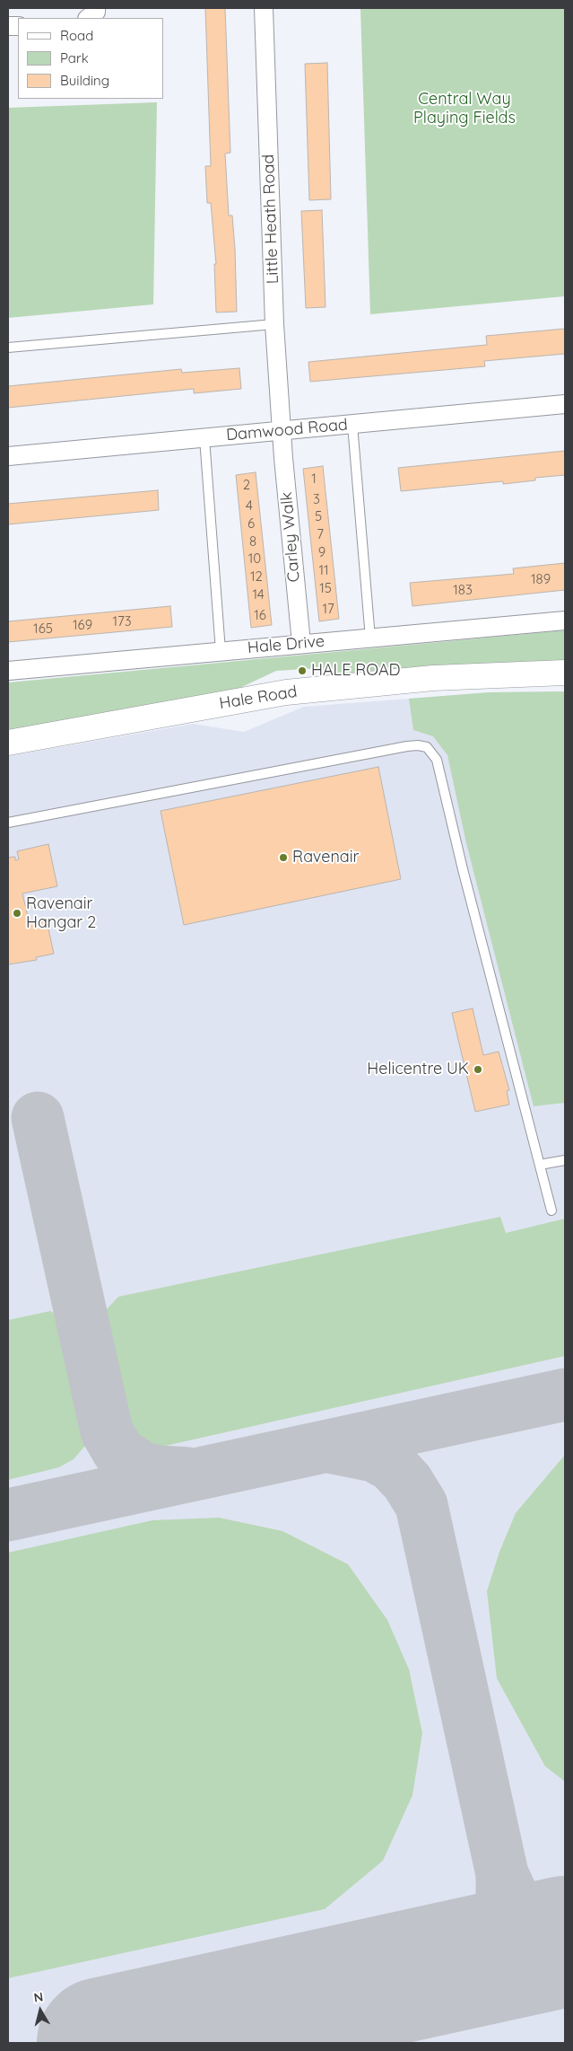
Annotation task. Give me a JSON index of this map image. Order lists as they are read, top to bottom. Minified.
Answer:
{"streets":{"street":["Little Heath Road","Damwood Road","Carley Walk","Hale Drive","Hale Road"]},"crossings":[["Little Heath Road","Damwood Road"],["Little Heath Road","Carley Walk"],["Damwood Road","Carley Walk"],["Carley Walk","Hale Drive"]],"parks":["Central Way Playing Fields"],"places":["HALE ROAD","Ravenair","Ravenair Hangar 2","Helicentre UK"],"house_numbers":["1","2","3","4","5","6","7","8","9","10","11","12","189","15","183","14","17","16","173","169","165"],"legend":["Road","Park","Building"],"north":"top"}
